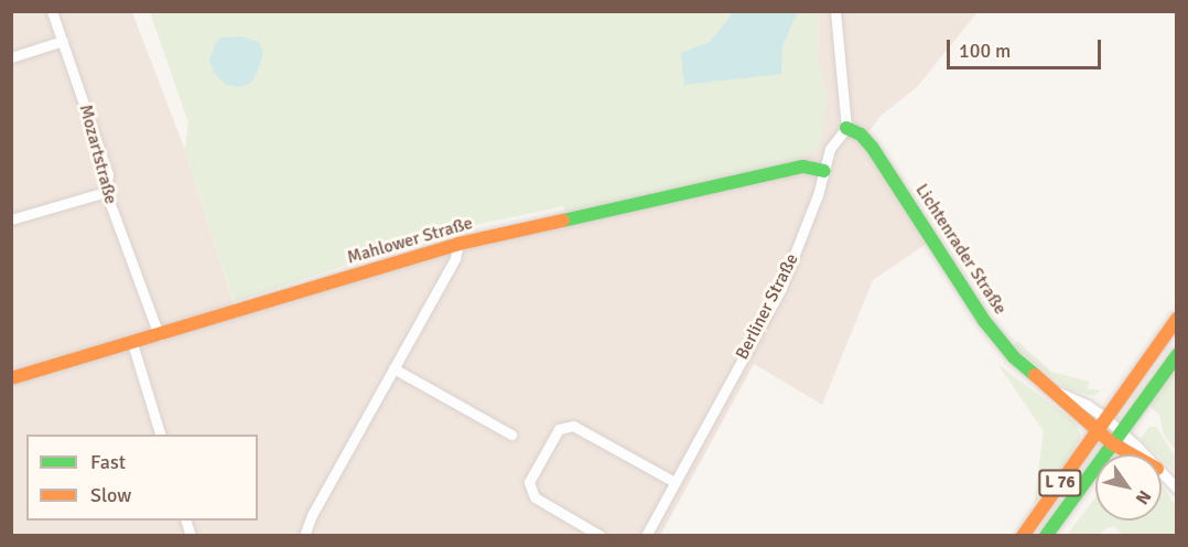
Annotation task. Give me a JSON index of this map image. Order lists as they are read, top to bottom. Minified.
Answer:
{"streets":{"street":["Mozartstraße","Mahlower Straße","Lichtenrader Straße","Berliner Straße","L 76"]},"crossings":[["Mozartstraße","Mahlower Straße"],["Mahlower Straße","Berliner Straße"],["Lichtenrader Straße","Berliner Straße"],["Lichtenrader Straße","L 76"]],"legend":["Fast","Slow"],"scale_bar":"100 m","north":"bottom right"}
